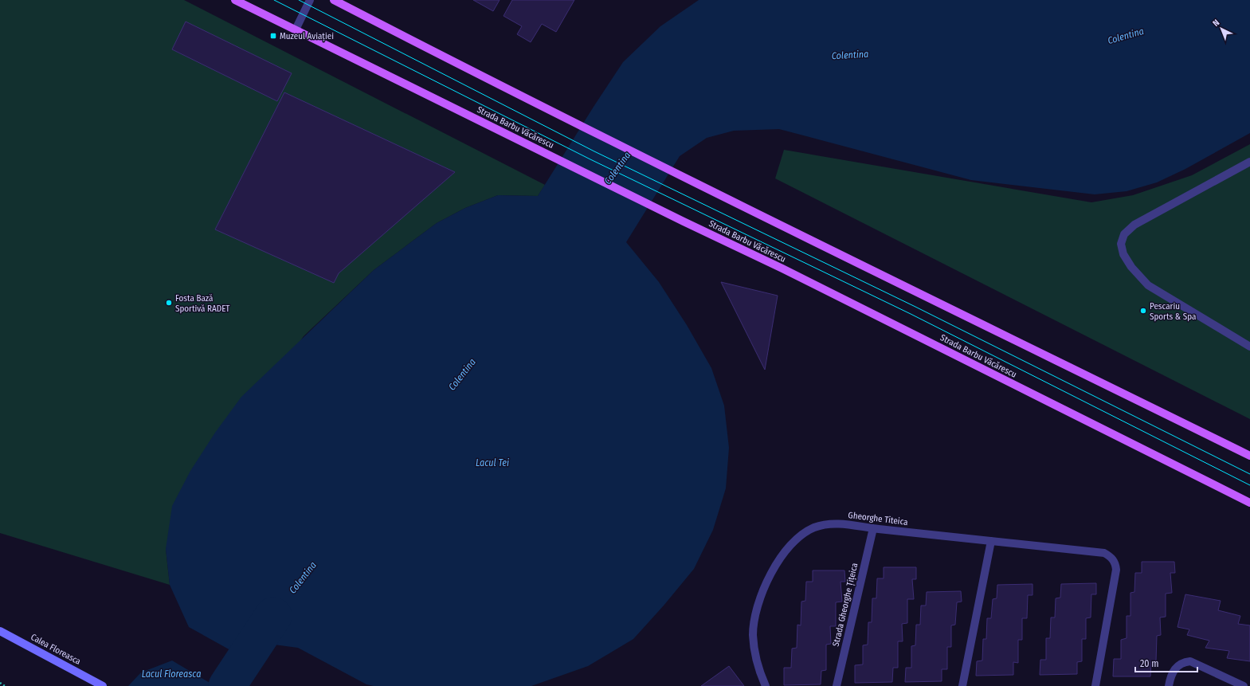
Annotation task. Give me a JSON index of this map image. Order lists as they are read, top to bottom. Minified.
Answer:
{"streets":{"main road":["Strada Barbu Văcărescu","Calea Floreasca"],"street":["Gheorghe Titeica","Strada Gheorghe Țițeica"]},"crossings":[["Gheorghe Titeica","Strada Gheorghe Țițeica"]],"water":["Colentina","Lacul Tei","Lacul Floreasca"],"places":{"transit":["Muzeul Aviației"],"other":["Fosta Bază Sportivă RADET","Pescariu Sports & Spa"]},"scale_bar":"20 m","north":"top left"}
